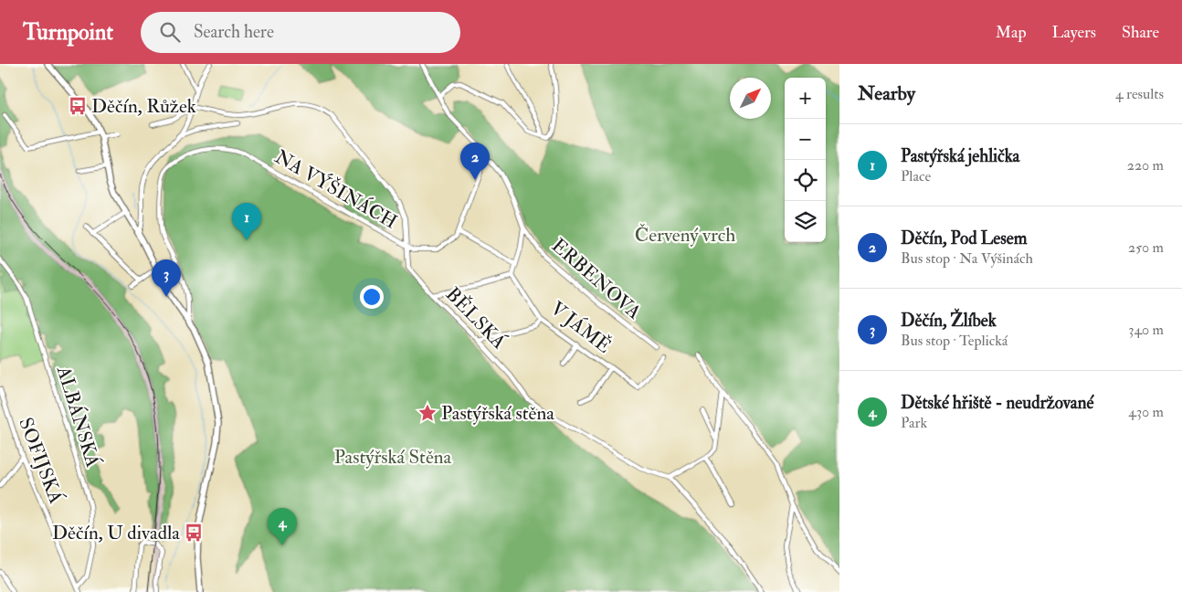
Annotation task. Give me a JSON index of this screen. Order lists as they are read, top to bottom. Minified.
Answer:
{"streets":{"street":["NA VÝŠINÁCH","ERBENOVA","BĚLSKÁ","V JÁMĚ","ALBÁNSKÁ","SOFIJSKÁ"]},"crossings":[["NA VÝŠINÁCH","BĚLSKÁ"],["ALBÁNSKÁ","SOFIJSKÁ"]],"parks":["Červený vrch","Pastýřská Stěna"],"places":{"bus stop":["Děčín, Růžek","Děčín, U divadla"],"place":["Pastýřská stěna"]},"north":"top right","page":{"header":"Turnpoint","search":"Search here","nav":["Map","Layers","Share"],"heading":["Nearby","4 results"],"map_buttons":["+","−"],"list":[{"mark":"1","name":"Pastýřská jehlička","note":"Place","value":"220 m"},{"mark":"2","name":"Děčín, Pod Lesem","note":"Bus stop · Na Výšinách","value":"250 m"},{"mark":"3","name":"Děčín, Žlíbek","note":"Bus stop · Teplická","value":"340 m"},{"mark":"4","name":"Dětské hřiště - neudržované","note":"Park","value":"430 m"}],"pins":["2","1","3","4"]}}
